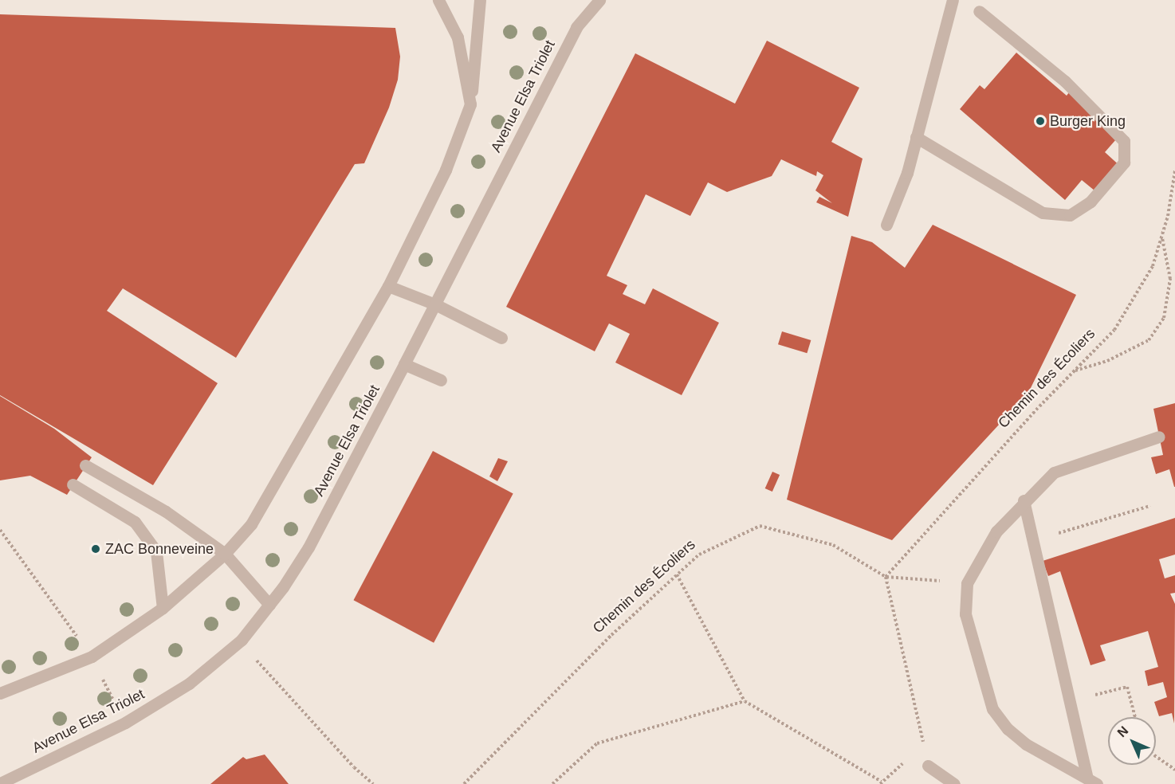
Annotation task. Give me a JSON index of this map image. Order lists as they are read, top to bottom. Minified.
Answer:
{"streets":{"street":["Avenue Elsa Triolet"],"path":["Chemin des Écoliers"]},"places":["Burger King","ZAC Bonneveine"],"north":"top left"}
